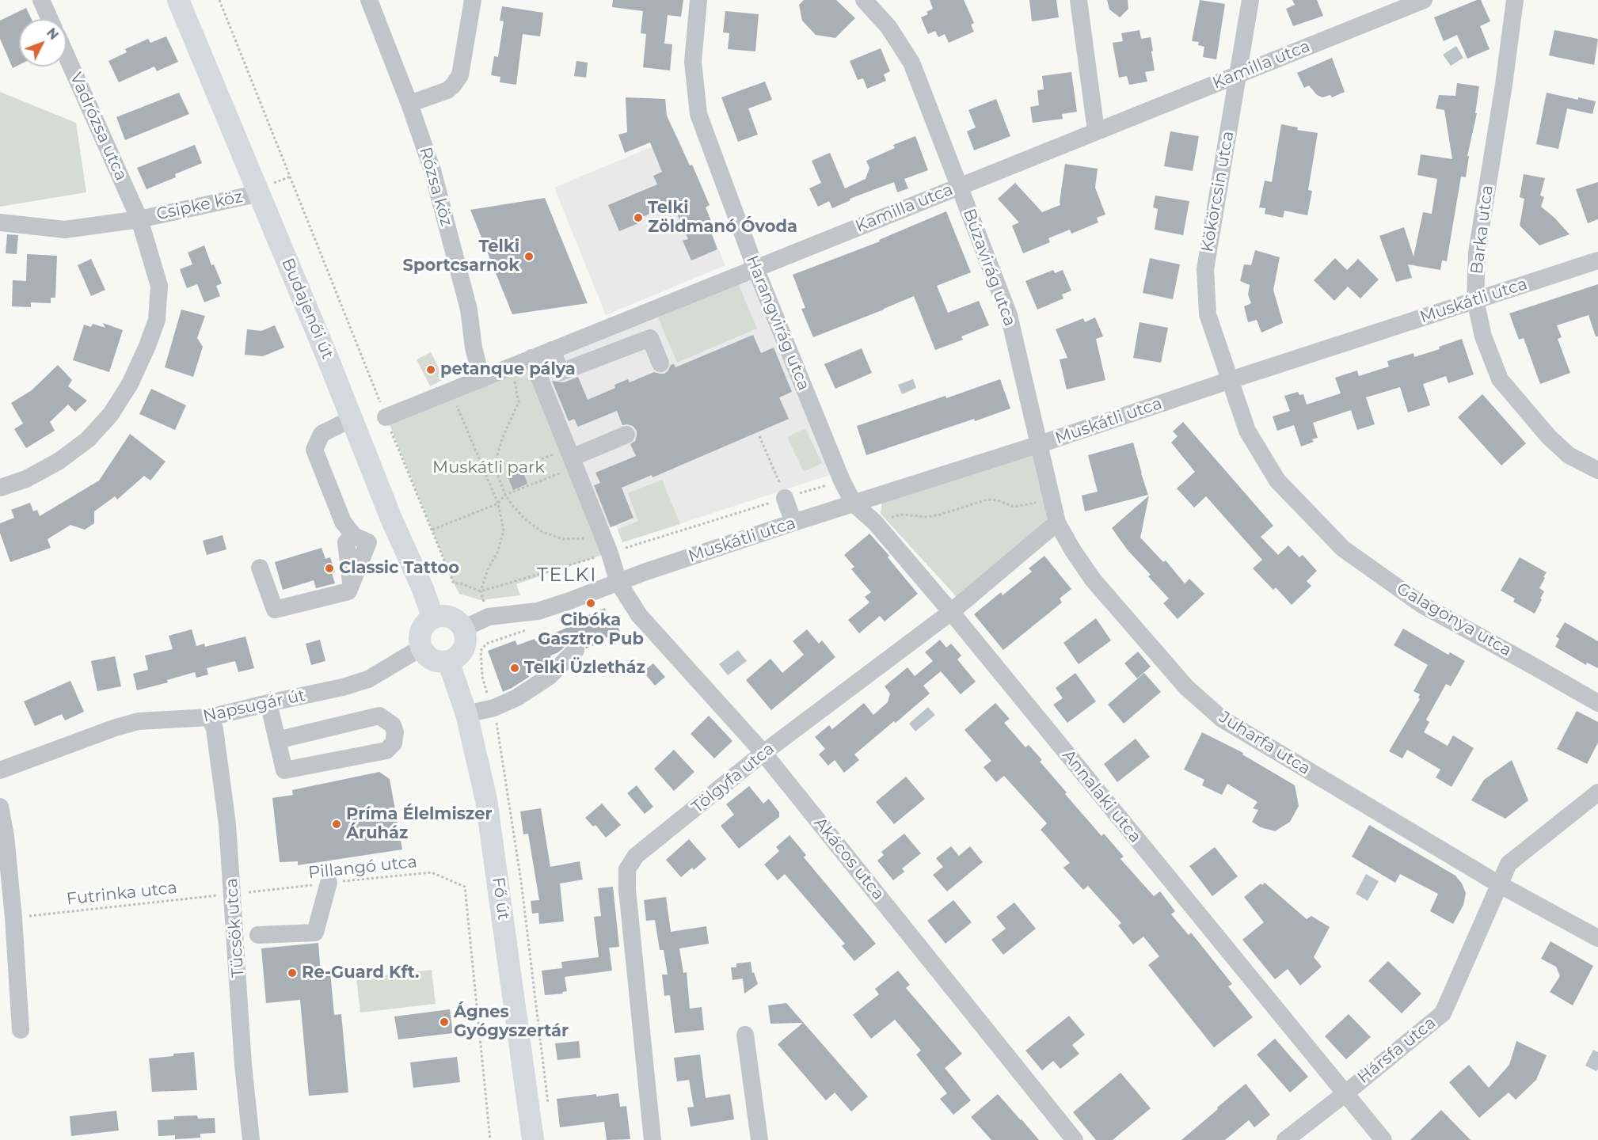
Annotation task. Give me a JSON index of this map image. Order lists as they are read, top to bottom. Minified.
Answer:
{"streets":{"main road":["Budajenői út","Fő út"],"street":["Kamilla utca","Vadrózsa utca","Rózsa köz","Kökörcsin utca","Csipke köz","Barka utca","Búzavirág utca","Muskátli utca","Harangvirág utca","Galagonya utca","Napsugár út","Juharfa utca","Tölgyfa utca","Annalaki utca","Akácos utca","Tücsök utca","Hársfa utca"],"path":["Pillangó utca","Futrinka utca"]},"crossings":[["Kamilla utca","Rózsa köz"],["Kamilla utca","Kökörcsin utca"],["Kamilla utca","Búzavirág utca"],["Kamilla utca","Harangvirág utca"],["Vadrózsa utca","Csipke köz"],["Kökörcsin utca","Muskátli utca"],["Kökörcsin utca","Galagonya utca"],["Csipke köz","Budajenői út"],["Barka utca","Muskátli utca"],["Búzavirág utca","Muskátli utca"],["Búzavirág utca","Juharfa utca"],["Muskátli utca","Budajenői út"],["Muskátli utca","Harangvirág utca"],["Muskátli utca","Galagonya utca"],["Muskátli utca","Napsugár út"],["Muskátli utca","Juharfa utca"],["Muskátli utca","Annalaki utca"],["Muskátli utca","Akácos utca"],["Muskátli utca","Fő út"],["Budajenői út","Napsugár út"],["Budajenői út","Fő út"],["Harangvirág utca","Annalaki utca"],["Napsugár út","Fő út"],["Napsugár út","Tücsök utca"],["Juharfa utca","Tölgyfa utca"],["Juharfa utca","Hársfa utca"],["Tölgyfa utca","Annalaki utca"],["Tölgyfa utca","Akácos utca"],["Annalaki utca","Hársfa utca"],["Pillangó utca","Futrinka utca"],["Pillangó utca","Tücsök utca"],["Futrinka utca","Tücsök utca"]],"districts":["TELKI"],"parks":["Muskátli park"],"places":["Telki Zöldmanó Óvoda","Telki Sportcsarnok","petanque pálya","Classic Tattoo","Cibóka Gasztro Pub","Telki Üzletház","Príma Élelmiszer Áruház","Re-Guard Kft.","Ágnes Gyógyszertár"],"north":"top right"}
